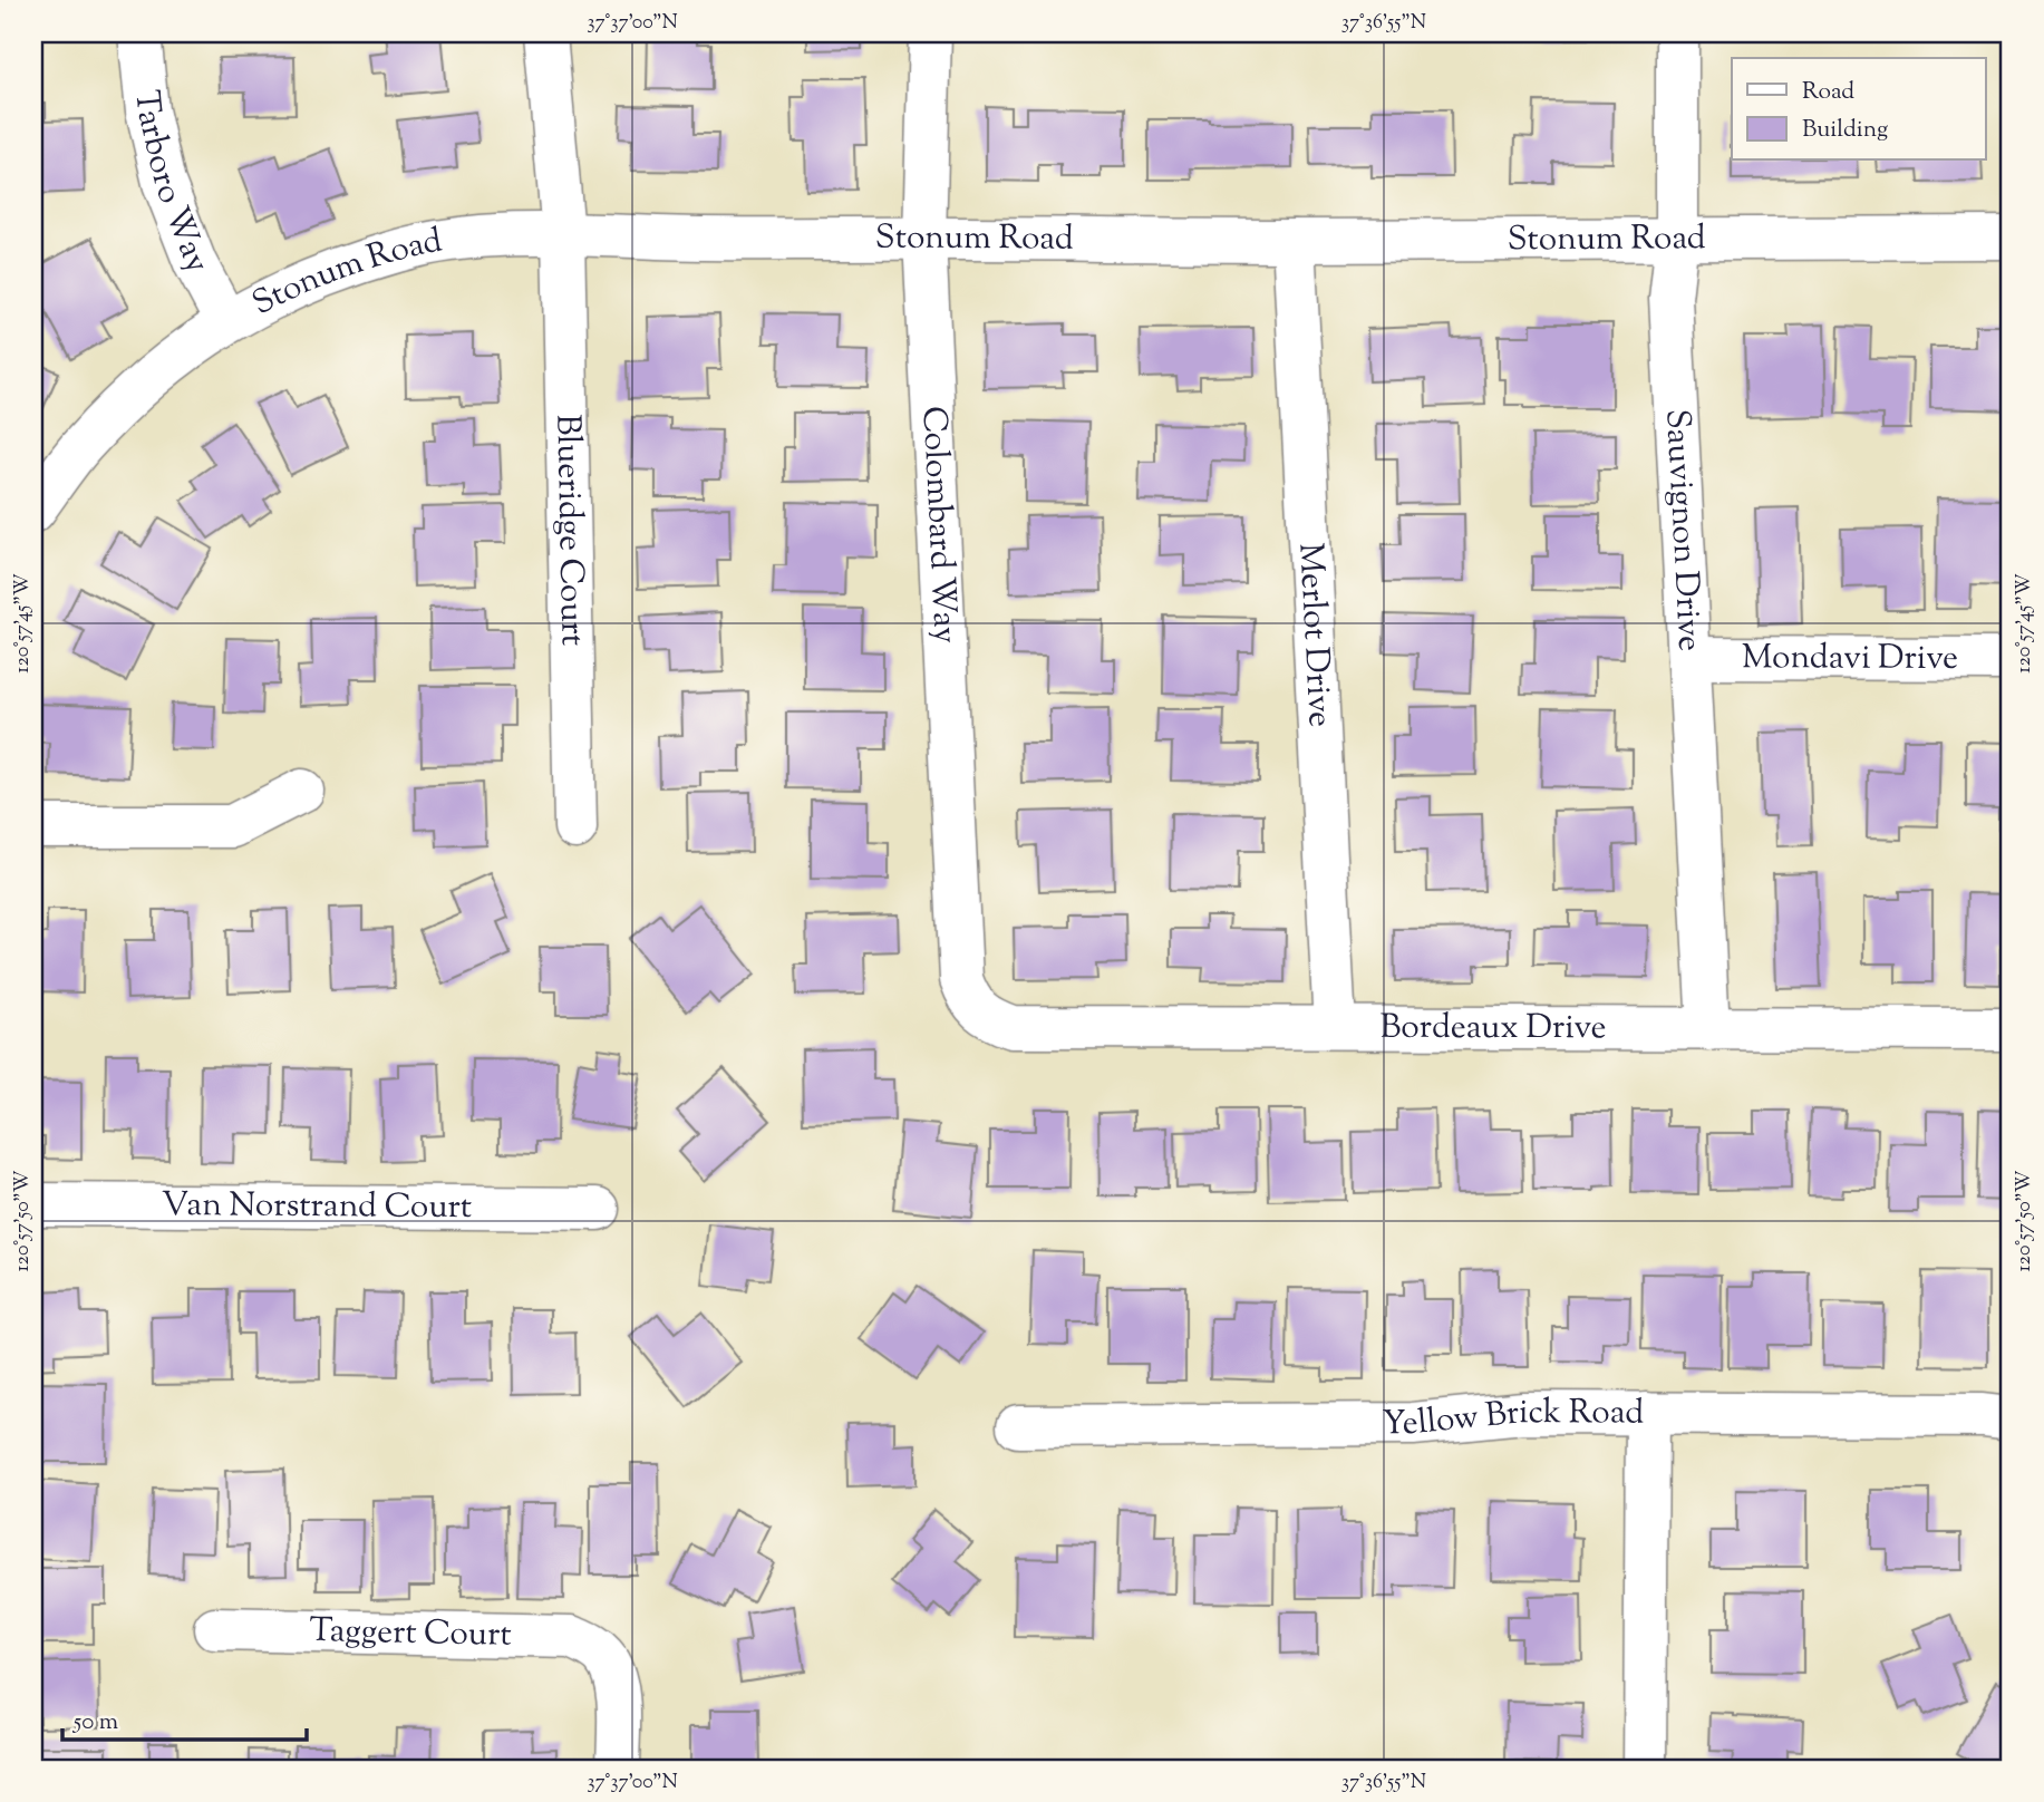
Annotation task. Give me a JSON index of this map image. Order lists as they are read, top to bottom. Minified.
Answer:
{"streets":{"street":["Tarboro Way","Stonum Road","Colombard Way","Blueridge Court","Sauvignon Drive","Merlot Drive","Mondavi Drive","Bordeaux Drive","Van Norstrand Court","Yellow Brick Road","Taggert Court"]},"crossings":[["Tarboro Way","Stonum Road"],["Stonum Road","Colombard Way"],["Stonum Road","Blueridge Court"],["Stonum Road","Sauvignon Drive"],["Stonum Road","Merlot Drive"],["Colombard Way","Bordeaux Drive"],["Sauvignon Drive","Mondavi Drive"],["Sauvignon Drive","Bordeaux Drive"],["Merlot Drive","Bordeaux Drive"]],"legend":["Road","Building"],"scale_bar":"50 m","coordinates":["37°37'00\"N","37°36'55\"N","120°57'45\"W","120°57'50\"W"]}
